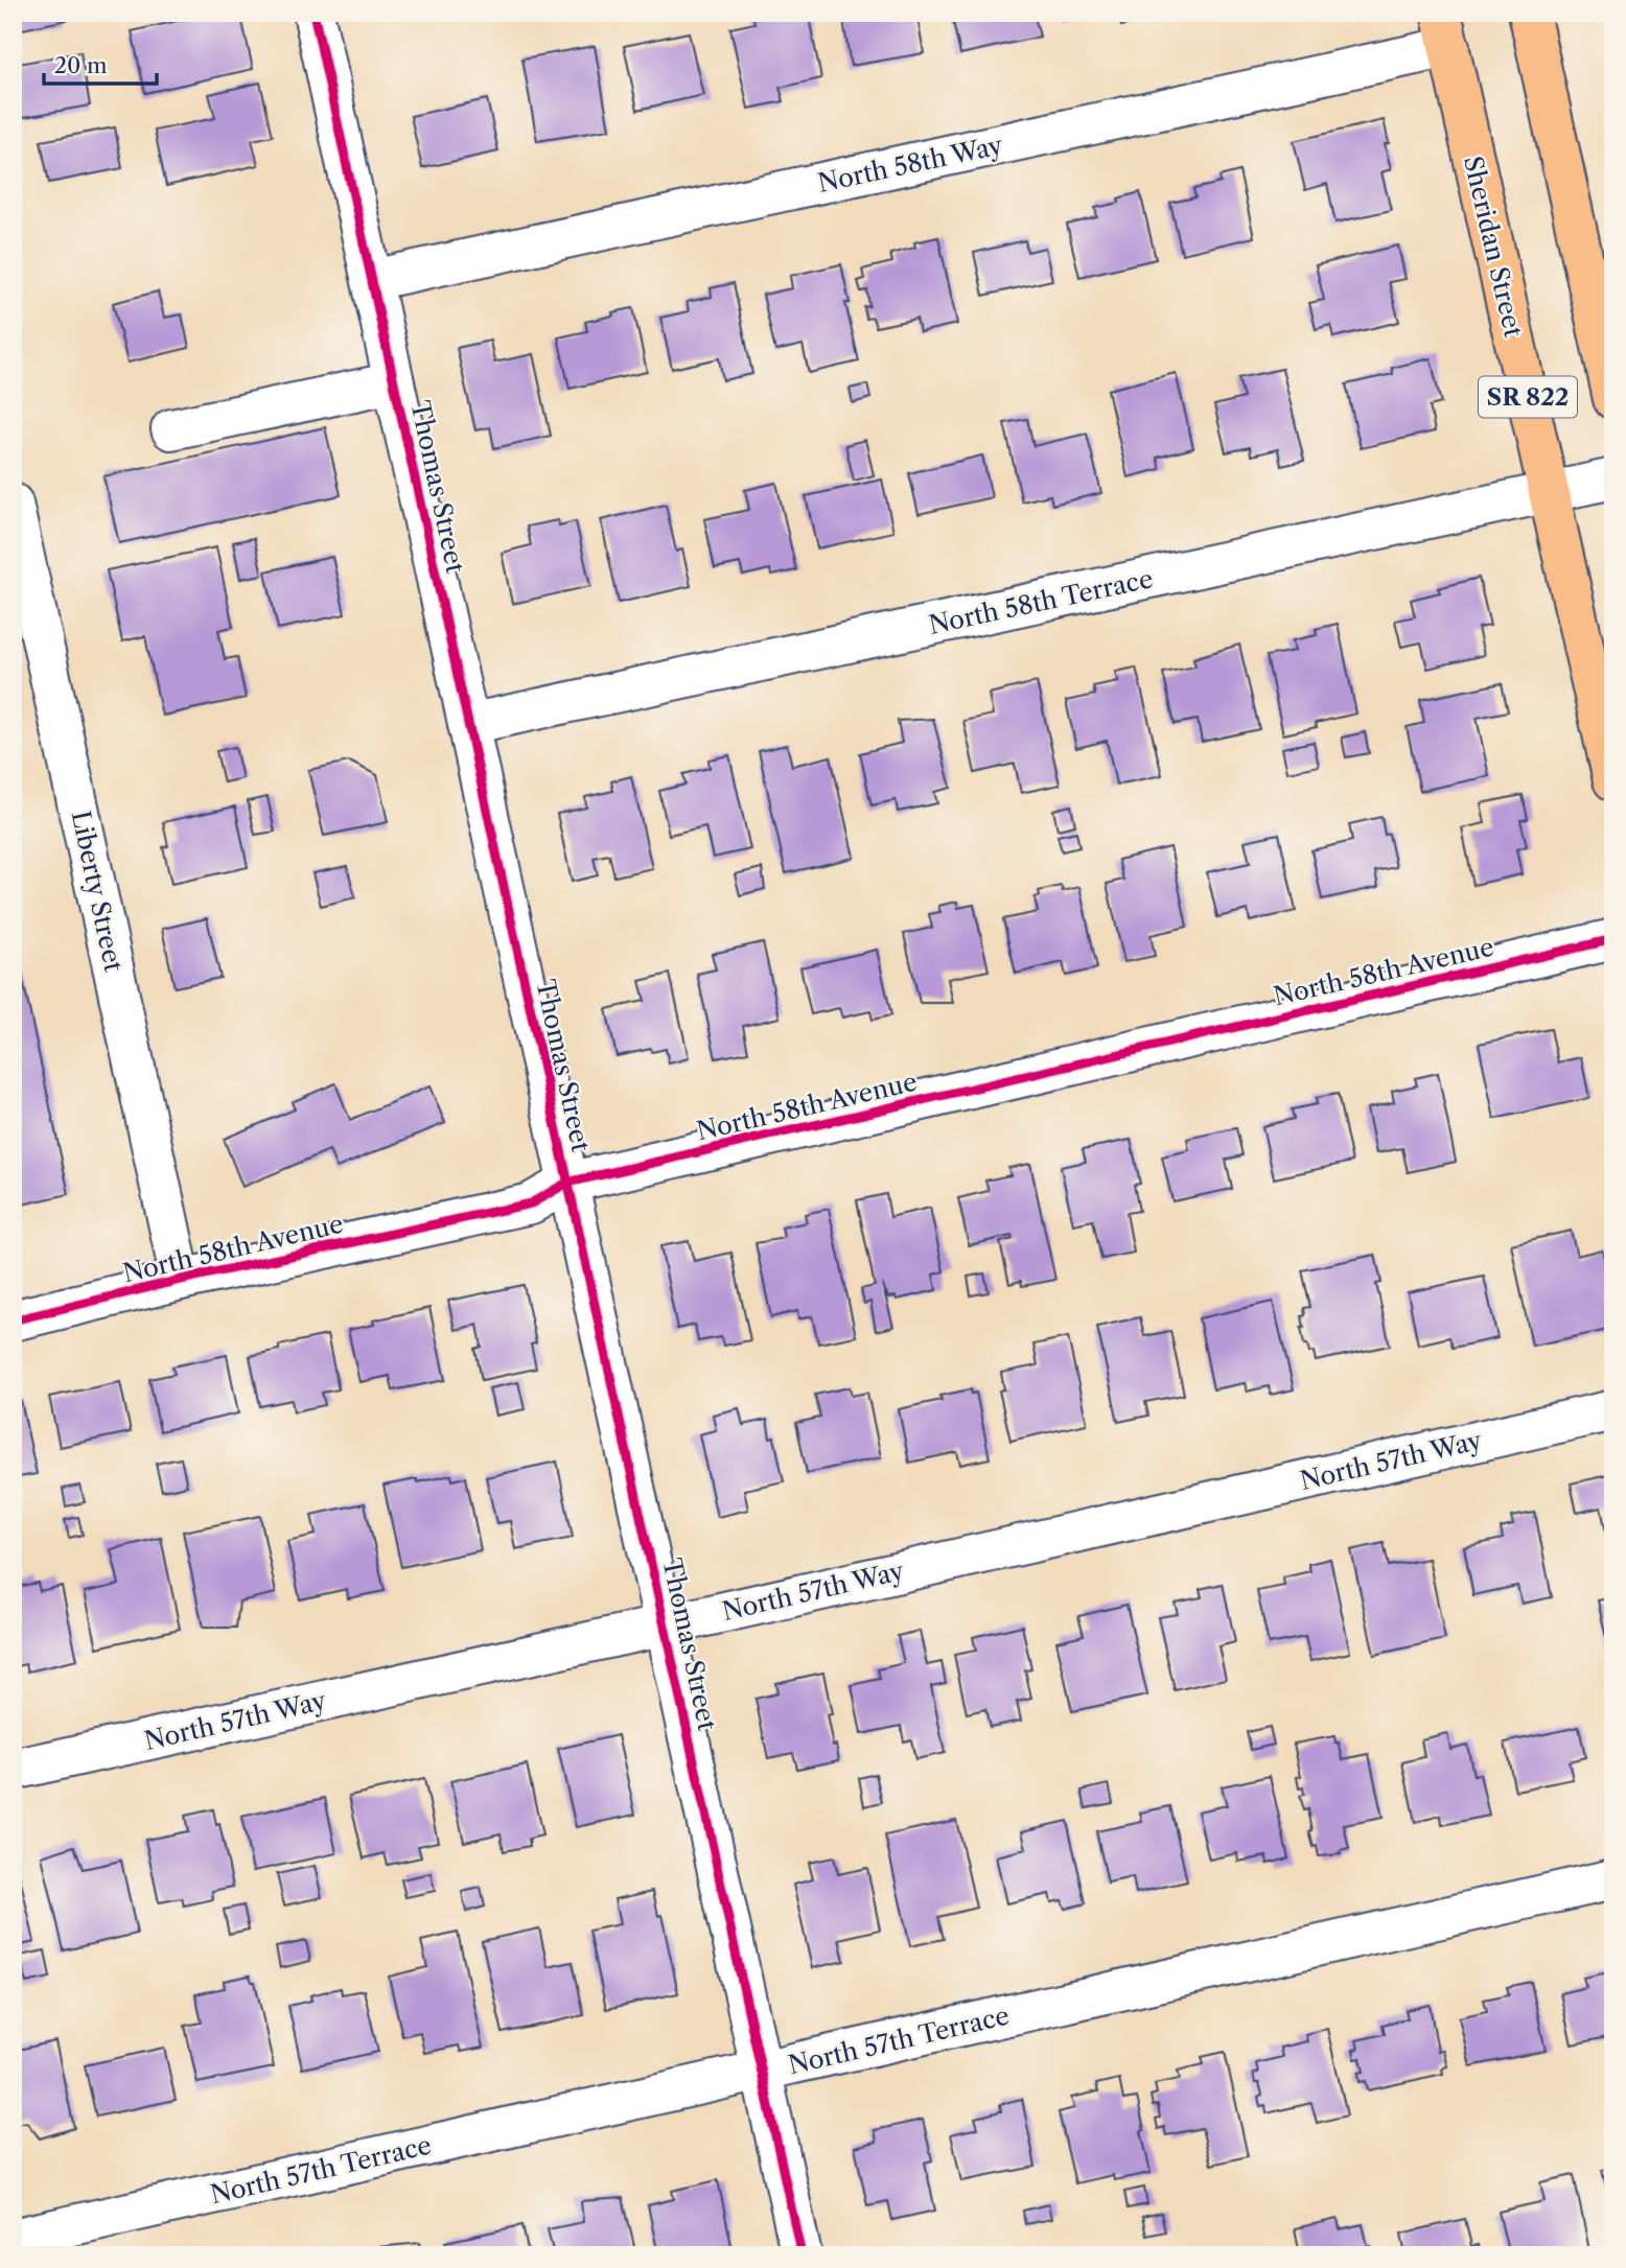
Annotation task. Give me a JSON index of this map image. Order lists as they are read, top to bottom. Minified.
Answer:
{"streets":{"main road":["Sheridan Street","SR 822"],"street":["North 58th Way","Thomas Street","North 58th Terrace","Liberty Street","North 58th Avenue","North 57th Way","North 57th Terrace"]},"crossings":[["North 58th Way","Sheridan Street"],["North 58th Way","Thomas Street"],["Sheridan Street","North 58th Terrace"],["Thomas Street","North 58th Terrace"],["Thomas Street","North 58th Avenue"],["Thomas Street","North 57th Way"],["Thomas Street","North 57th Terrace"],["Liberty Street","North 58th Avenue"]],"scale_bar":"20 m"}
